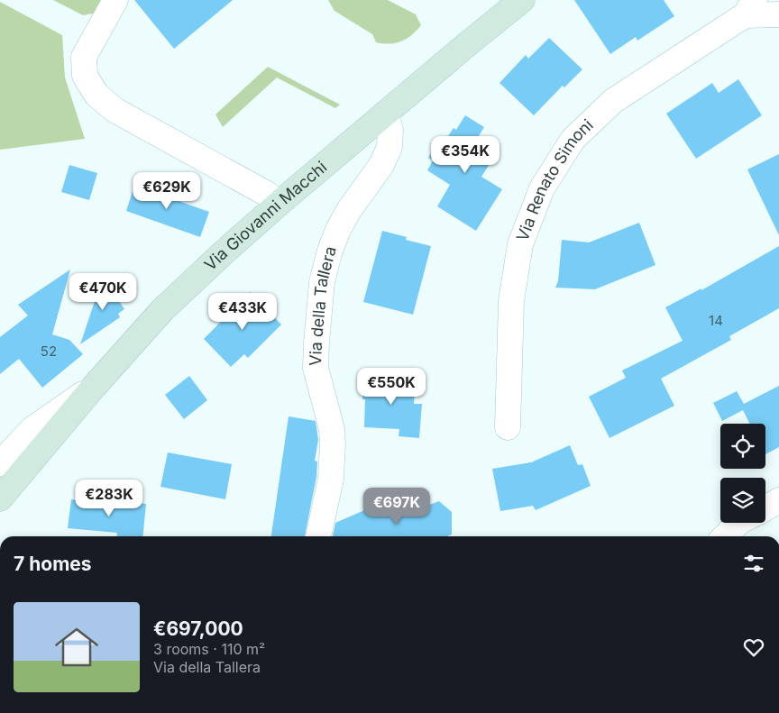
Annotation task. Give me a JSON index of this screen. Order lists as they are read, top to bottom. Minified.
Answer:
{"streets":{"street":["Via Renato Simoni","Via Giovanni Macchi","Via della Tallera"]},"crossings":[["Via Giovanni Macchi","Via della Tallera"]],"house_numbers":["14","52"],"page":{"price":["€354K","€629K","€470K","€433K","€550K","€283K","€697K"],"heading":"7 homes","list":[{"name":"€697,000","note":"3 rooms · 110 m² · Via della Tallera"}]}}
